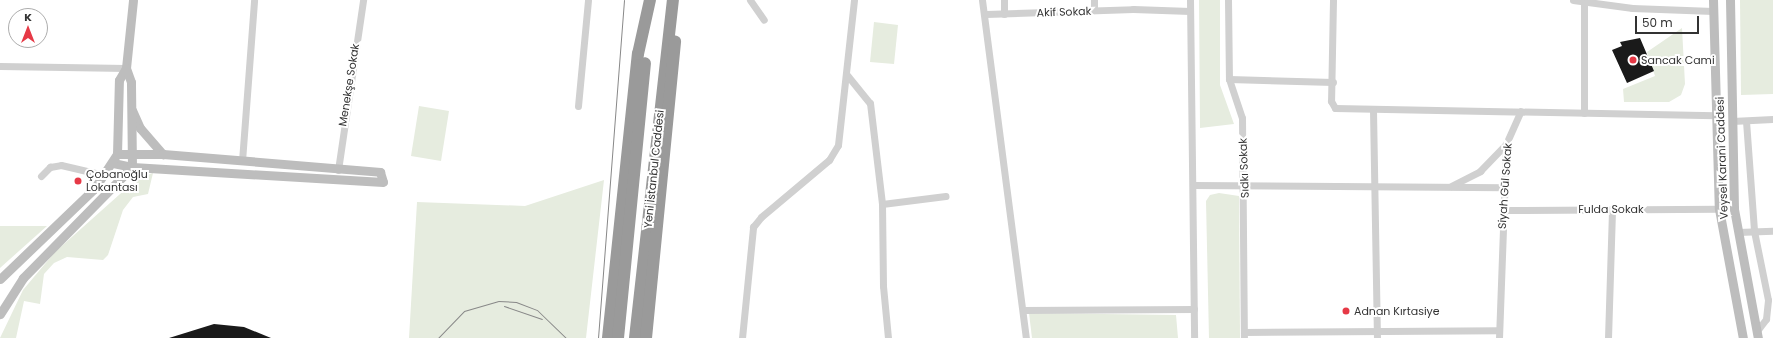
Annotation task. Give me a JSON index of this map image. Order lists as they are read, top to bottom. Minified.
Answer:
{"streets":{"highway":["Yeni İstanbul Caddesi"],"street":["Akif Sokak","Menekşe Sokak","Veysel Karani Caddesi","Sıdkı Sokak","Siyah Gül Sokak","Fulda Sokak"]},"crossings":[["Veysel Karani Caddesi","Fulda Sokak"],["Siyah Gül Sokak","Fulda Sokak"]],"places":["Sancak Cami","Çobanoğlu Lokantası","Adnan Kırtasiye"],"scale_bar":"50 m","north":"top"}
